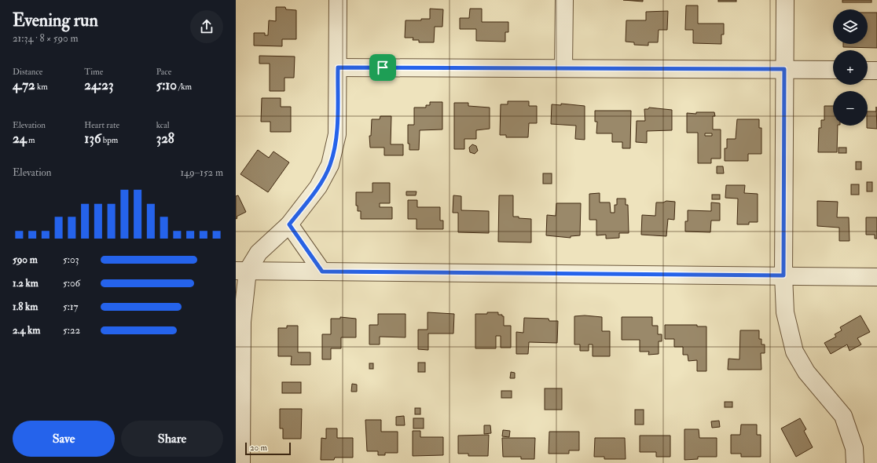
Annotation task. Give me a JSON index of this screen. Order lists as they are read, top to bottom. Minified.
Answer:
{"scale_bar":"20 m","page":{"heading":["Evening run","21:34 · 8 × 590 m"],"map_buttons":["+","−"],"stats":[["Distance","4.72 km"],["Time","24:23"],["Pace","5:10 /km"],["Elevation","24 m"],["Heart rate","136 bpm"],["kcal","328"]],"chart":["Elevation","149–152 m"],"list":[{"name":"590 m","note":"5:03"},{"name":"1.2 km","note":"5:06"},{"name":"1.8 km","note":"5:17"},{"name":"2.4 km","note":"5:22"}],"buttons":["Save","Share"],"scale":"20 m"}}
